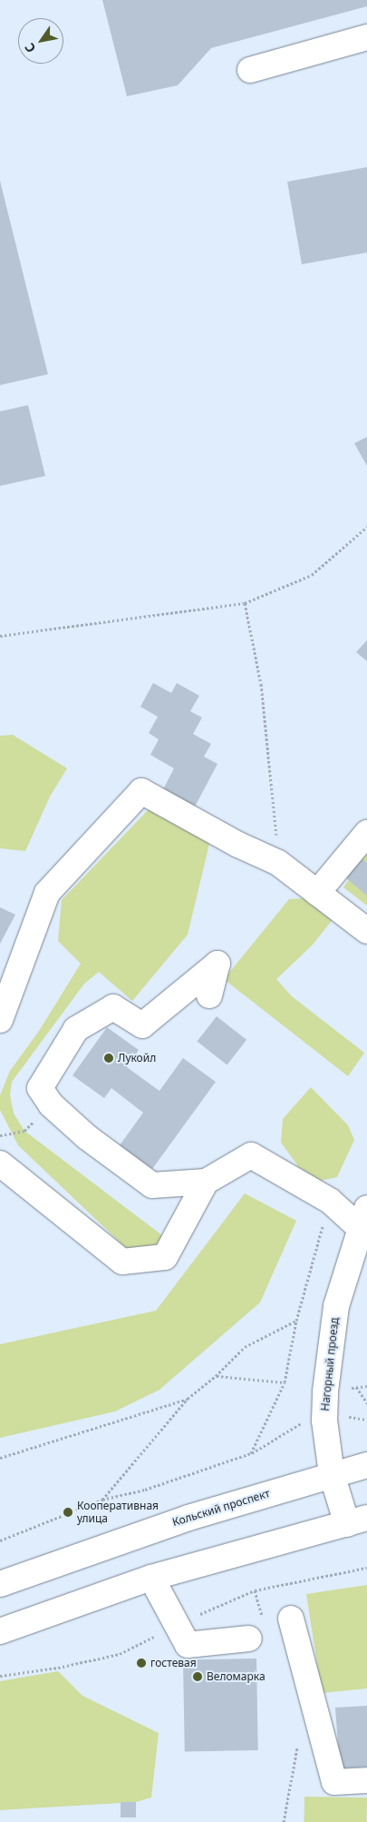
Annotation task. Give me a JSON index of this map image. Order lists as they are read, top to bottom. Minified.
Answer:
{"streets":{"main road":["Нагорный проезд","Кольский проспект"]},"crossings":[["Нагорный проезд","Кольский проспект"]],"places":["Лукойл","Кооперативная улица","гостевая","Веломарка"],"north":"bottom left"}
